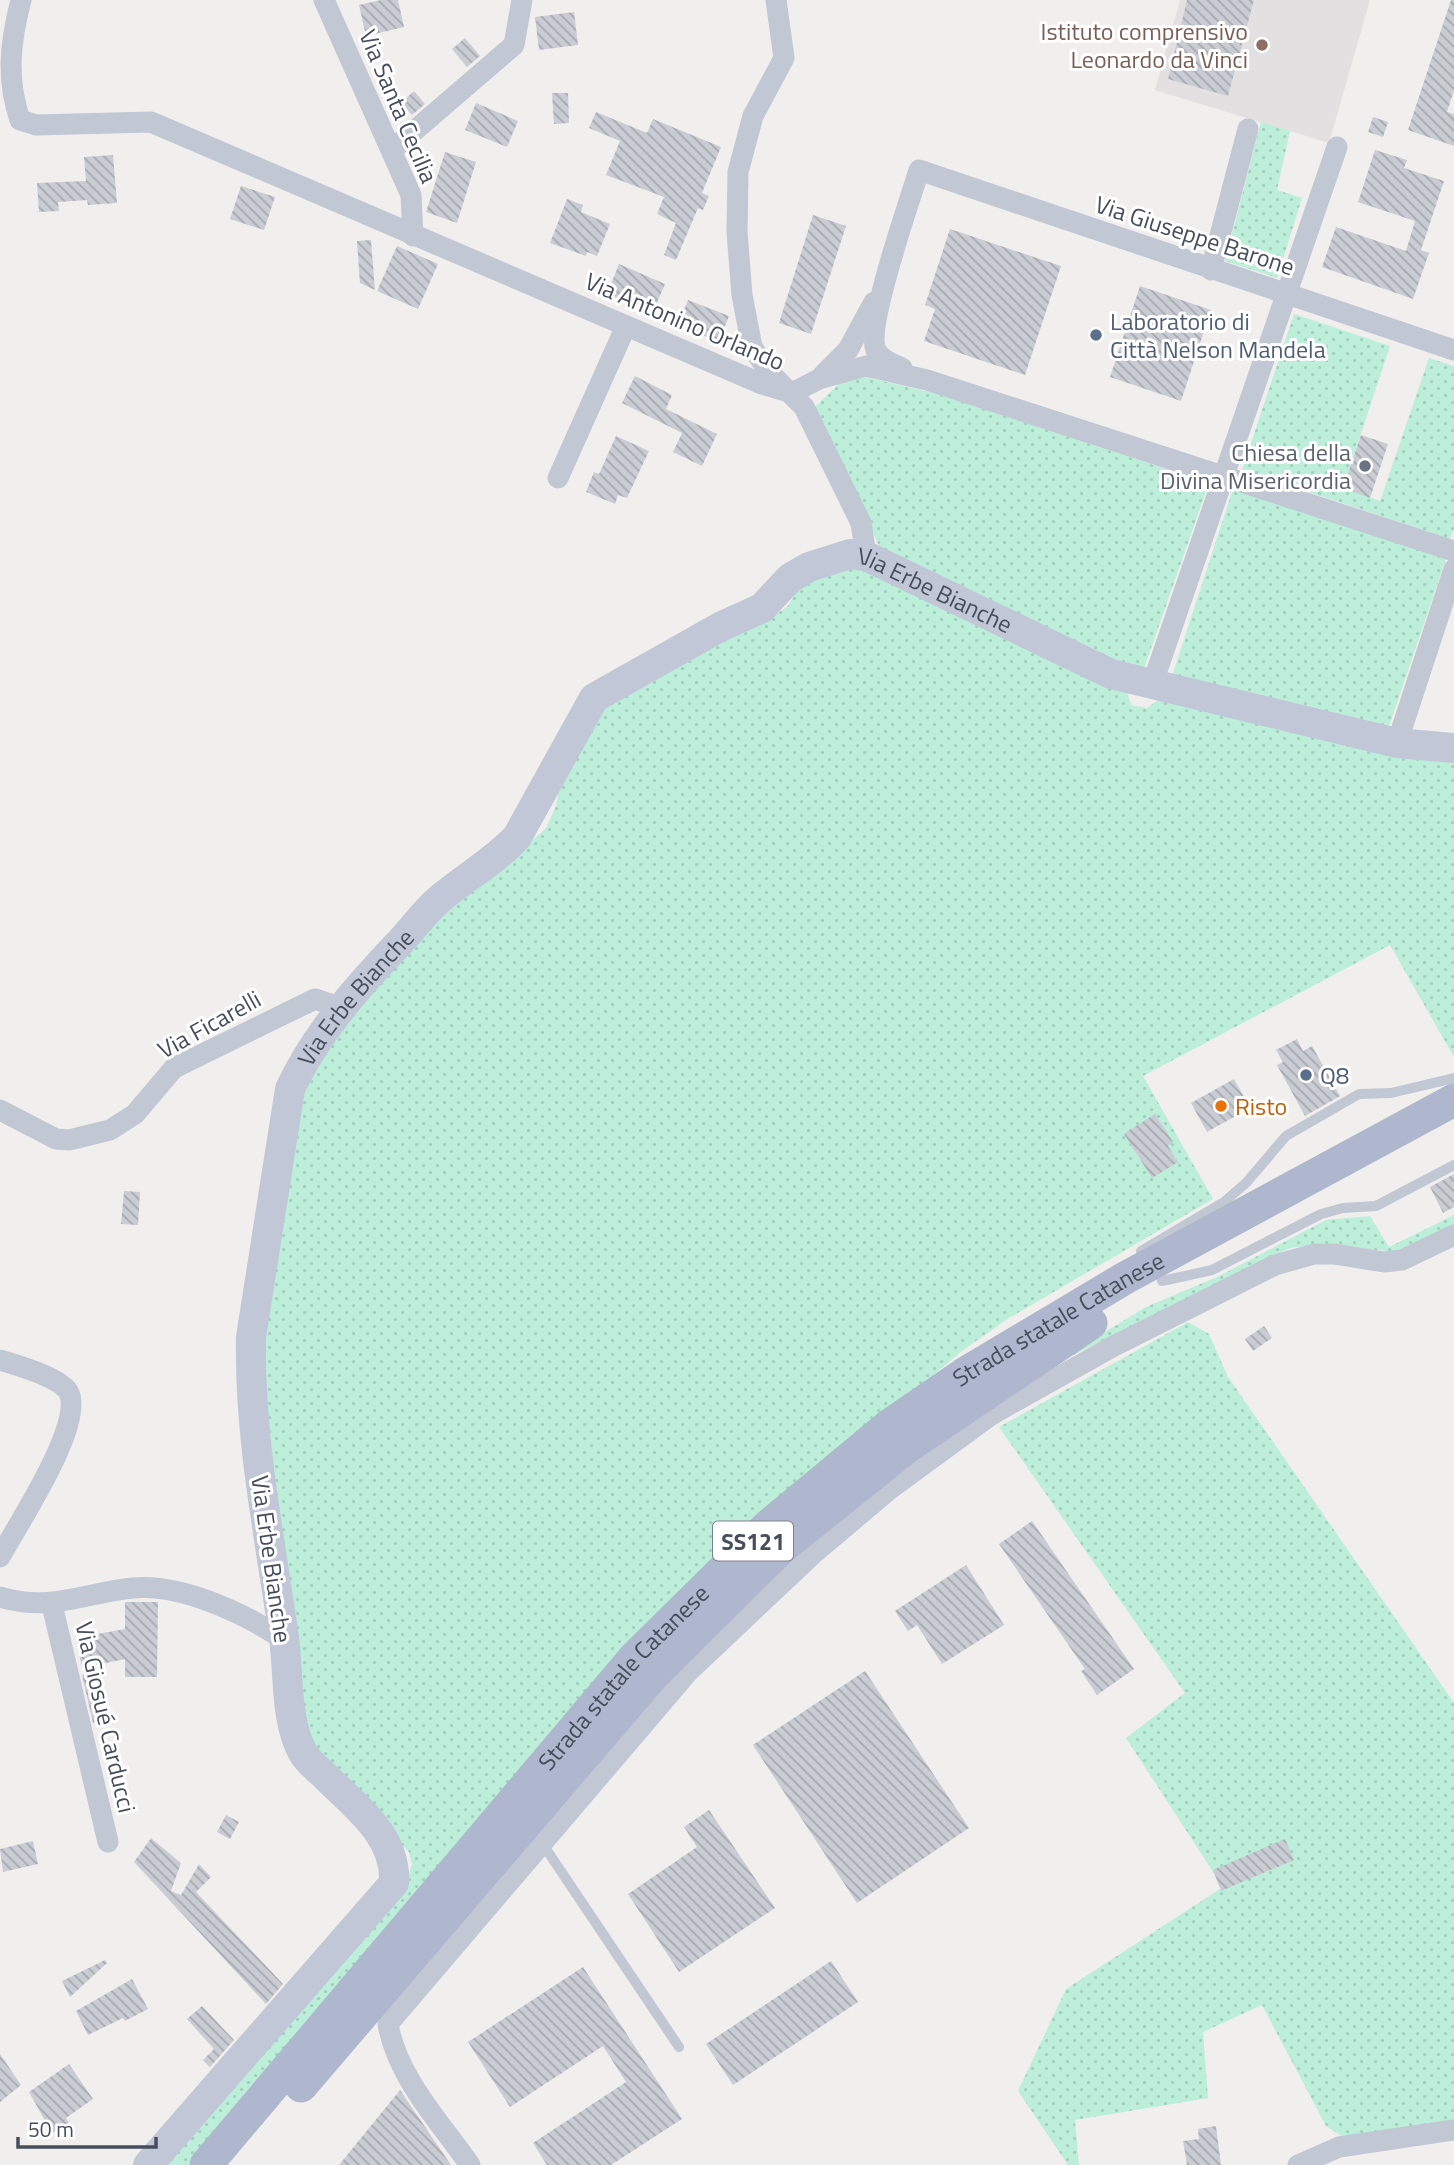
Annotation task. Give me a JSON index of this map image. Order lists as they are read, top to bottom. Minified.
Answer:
{"streets":{"main road":["Strada statale Catanese","SS121"],"street":["Via Santa Cecilia","Via Giuseppe Barone","Via Antonino Orlando","Via Erbe Bianche","Via Ficarelli","Via Giosué Carducci"]},"crossings":[["Via Santa Cecilia","Via Antonino Orlando"],["Via Erbe Bianche","Via Ficarelli"]],"places":["Istituto comprensivo Leonardo da Vinci","Laboratorio di Città Nelson Mandela","Chiesa della Divina Misericordia","Q8","Risto"],"scale_bar":"50 m"}
